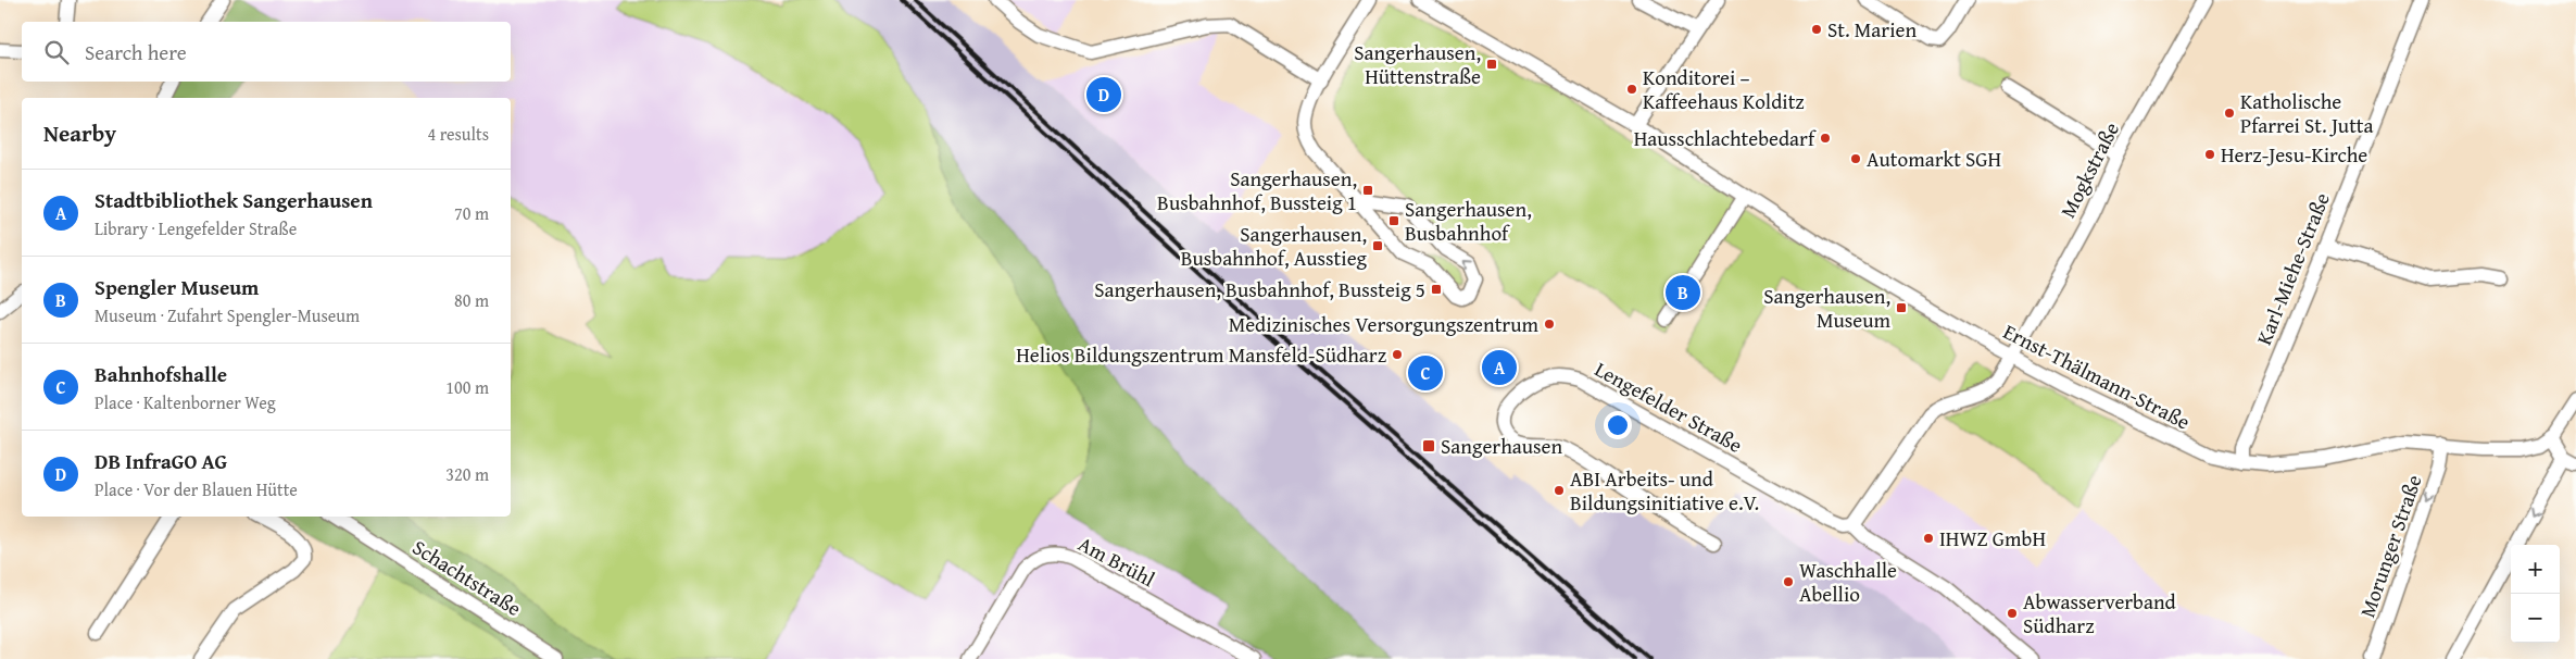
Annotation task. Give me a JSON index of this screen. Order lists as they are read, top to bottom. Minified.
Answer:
{"streets":{"street":["Mogkstraße","Karl-Miehe-Straße","Ernst-Thälmann-Straße","Lengefelder Straße","Morunger Straße","Am Brühl","Schachtstraße"]},"crossings":[["Mogkstraße","Ernst-Thälmann-Straße"],["Mogkstraße","Lengefelder Straße"],["Karl-Miehe-Straße","Ernst-Thälmann-Straße"],["Ernst-Thälmann-Straße","Morunger Straße"]],"places":{"other":["St. Marien","Konditorei – Kaffeehaus Kolditz","Katholische Pfarrei St. Jutta","Hausschlachtebedarf","Herz-Jesu-Kirche","Automarkt SGH","Medizinisches Versorgungszentrum","Helios Bildungszentrum Mansfeld-Südharz","ABI Arbeits- und Bildungsinitiative e.V.","IHWZ GmbH","Waschhalle Abellio","Abwasserverband Südharz"],"transit":["Sangerhausen, Hüttenstraße","Sangerhausen, Busbahnhof, Bussteig 1","Sangerhausen, Busbahnhof","Sangerhausen, Busbahnhof, Ausstieg","Sangerhausen, Busbahnhof, Bussteig 5","Sangerhausen, Museum","Sangerhausen"]},"page":{"search":"Search here","pins":["D","B","A","C"],"heading":["Nearby","4 results"],"list":[{"mark":"A","name":"Stadtbibliothek Sangerhausen","note":"Library · Lengefelder Straße","value":"70 m"},{"mark":"B","name":"Spengler Museum","note":"Museum · Zufahrt Spengler-Museum","value":"80 m"},{"mark":"C","name":"Bahnhofshalle","note":"Place · Kaltenborner Weg","value":"100 m"},{"mark":"D","name":"DB InfraGO AG","note":"Place · Vor der Blauen Hütte","value":"320 m"}],"map_buttons":["+","−"]}}
